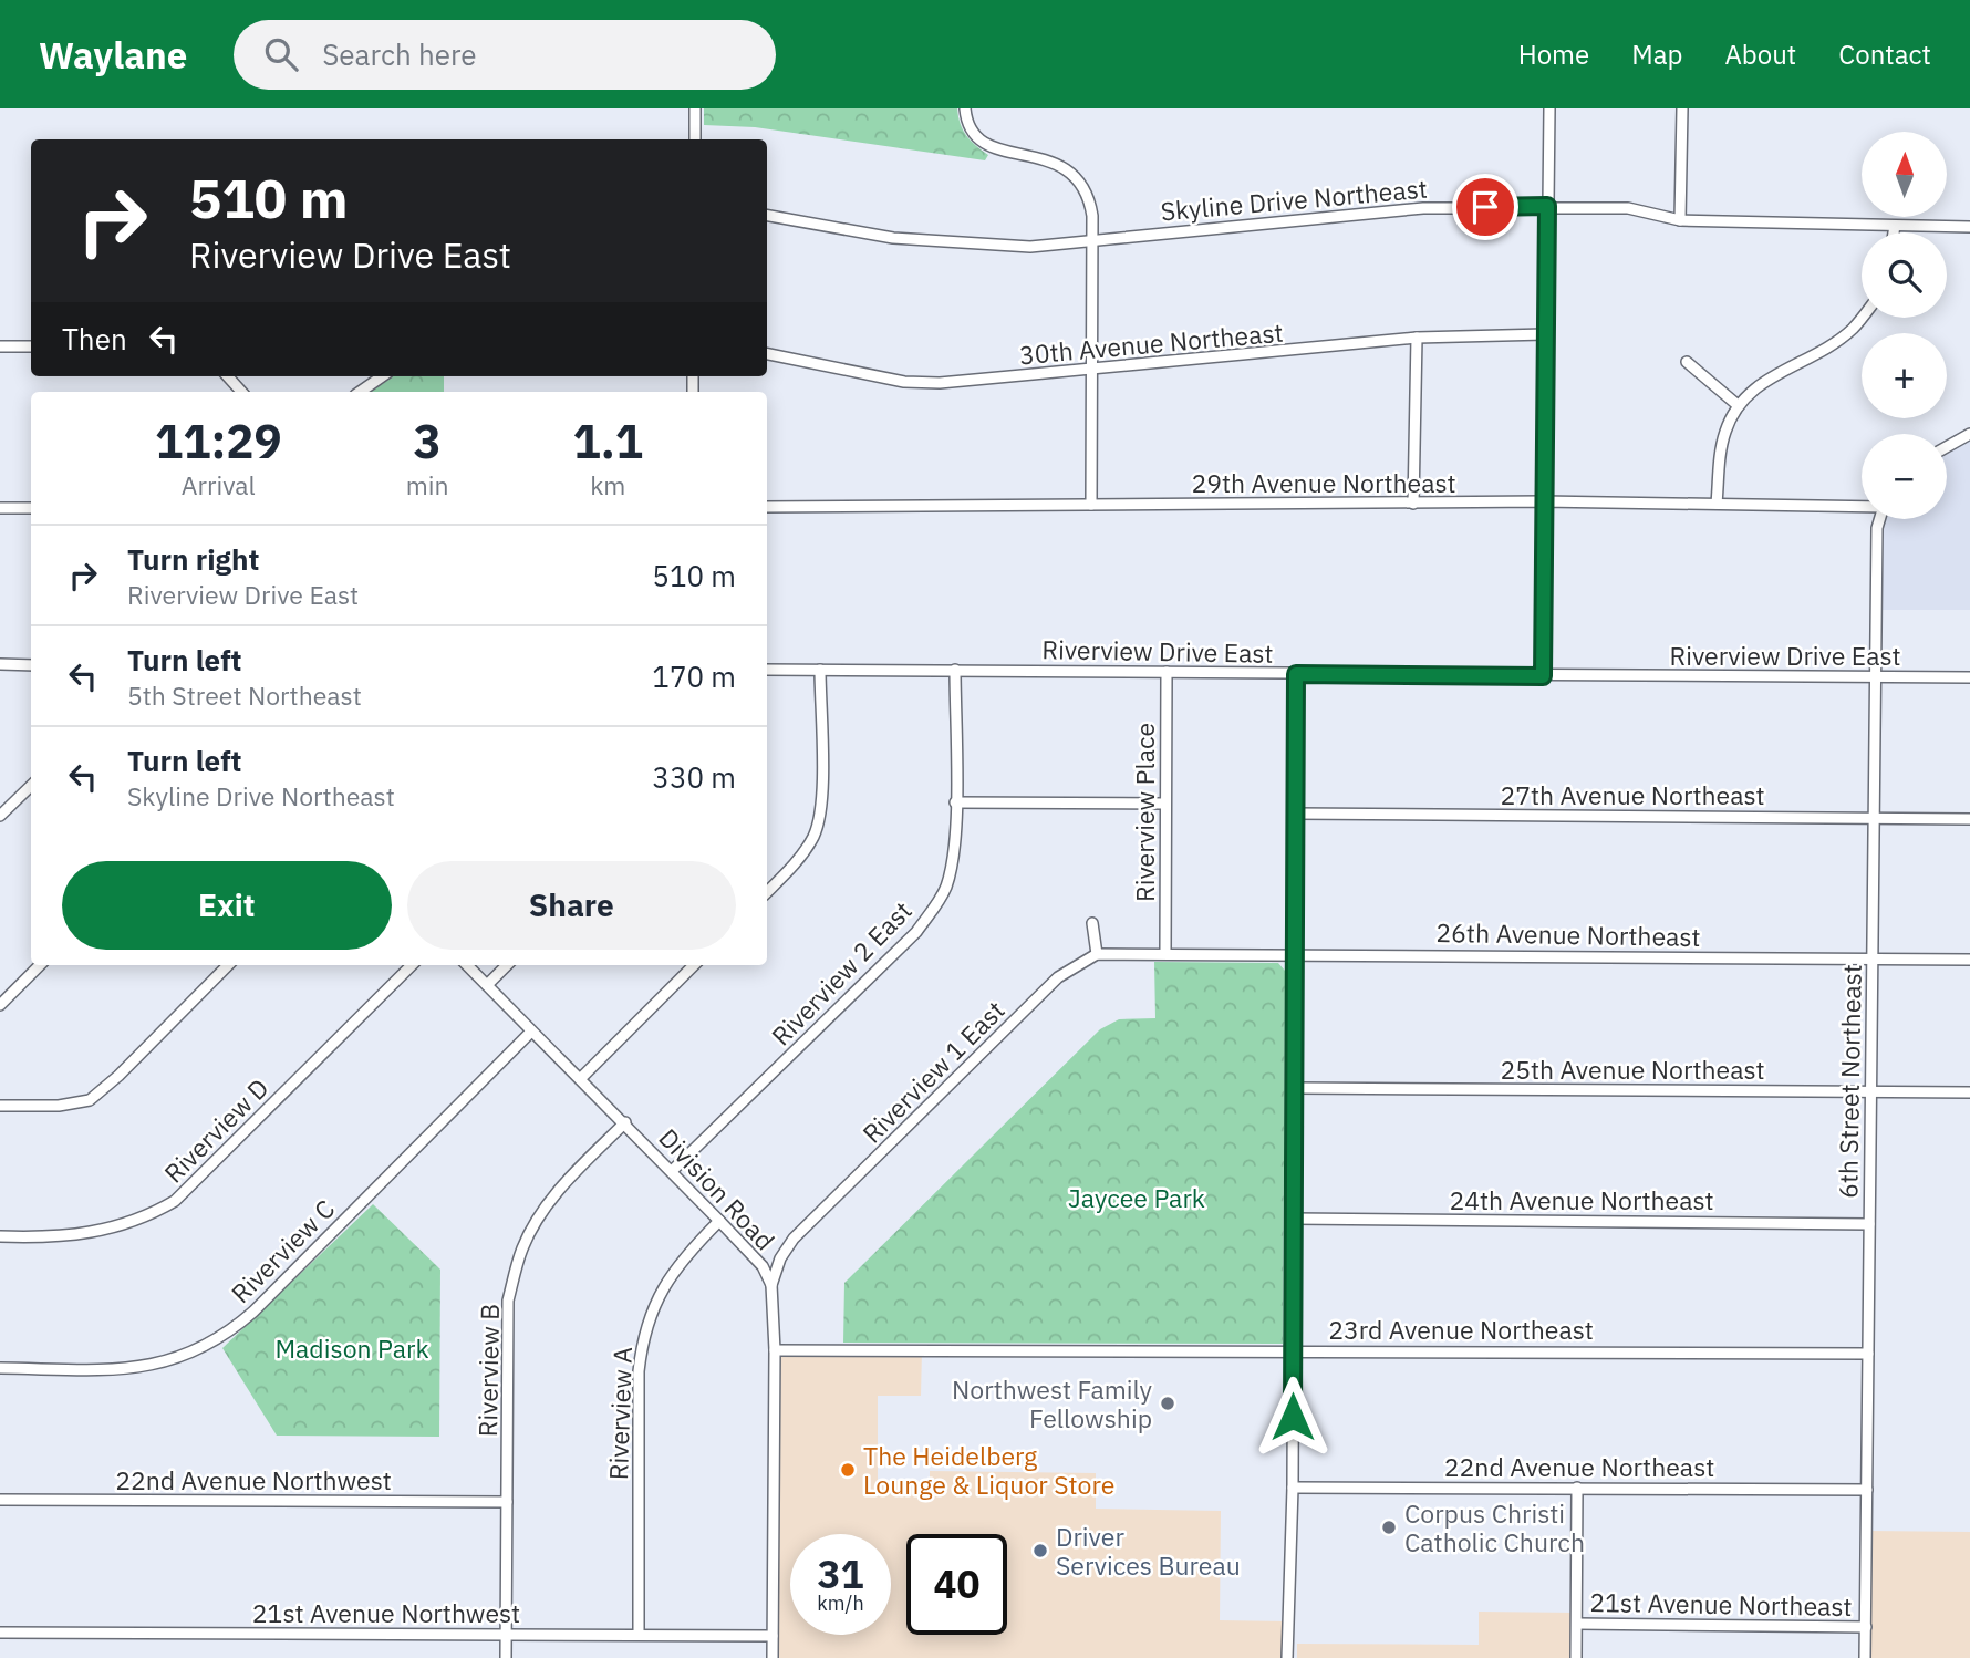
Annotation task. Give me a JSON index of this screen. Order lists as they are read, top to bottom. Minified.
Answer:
{"streets":{"street":["Skyline Drive Northeast","30th Avenue Northeast","29th Avenue Northeast","Riverview Drive East","27th Avenue Northeast","Riverview Place","26th Avenue Northeast","Riverview 2 East","25th Avenue Northeast","Riverview 1 East","6th Street Northeast","Riverview D","Division Road","24th Avenue Northeast","Riverview C","23rd Avenue Northeast","Riverview B","Riverview A","22nd Avenue Northeast","22nd Avenue Northwest","21st Avenue Northeast","21st Avenue Northwest"]},"crossings":[["Riverview Drive East","Riverview Place"],["Riverview Drive East","Riverview 2 East"],["Riverview Drive East","6th Street Northeast"],["27th Avenue Northeast","6th Street Northeast"],["Riverview Place","26th Avenue Northeast"],["Riverview Place","Riverview 1 East"],["26th Avenue Northeast","Riverview 1 East"],["26th Avenue Northeast","6th Street Northeast"],["Riverview 2 East","Division Road"],["25th Avenue Northeast","6th Street Northeast"],["Riverview 1 East","Division Road"],["6th Street Northeast","24th Avenue Northeast"],["6th Street Northeast","23rd Avenue Northeast"],["6th Street Northeast","22nd Avenue Northeast"],["6th Street Northeast","21st Avenue Northeast"],["Division Road","Riverview C"],["Division Road","23rd Avenue Northeast"],["Division Road","Riverview B"],["Division Road","Riverview A"],["Division Road","21st Avenue Northwest"],["Riverview B","22nd Avenue Northwest"],["Riverview B","21st Avenue Northwest"],["Riverview A","21st Avenue Northwest"]],"parks":["Jaycee Park","Madison Park"],"places":["Northwest Family Fellowship","The Heidelberg Lounge & Liquor Store","Corpus Christi Catholic Church","Driver Services Bureau"],"north":"top","page":{"header":"Waylane","search":"Search here","nav":["Home","Map","About","Contact"],"map_buttons":["+","−"],"turn":["510 m","Riverview Drive East"],"then":"Then","eta":["11:29","Arrival","3","min","1.1","km"],"list":[{"name":"Turn right","note":"Riverview Drive East","value":"510 m"},{"name":"Turn left","note":"5th Street Northeast","value":"170 m"},{"name":"Turn left","note":"Skyline Drive Northeast","value":"330 m"}],"buttons":["Exit","Share"],"speed":"31 km/h","limit":"40"}}
